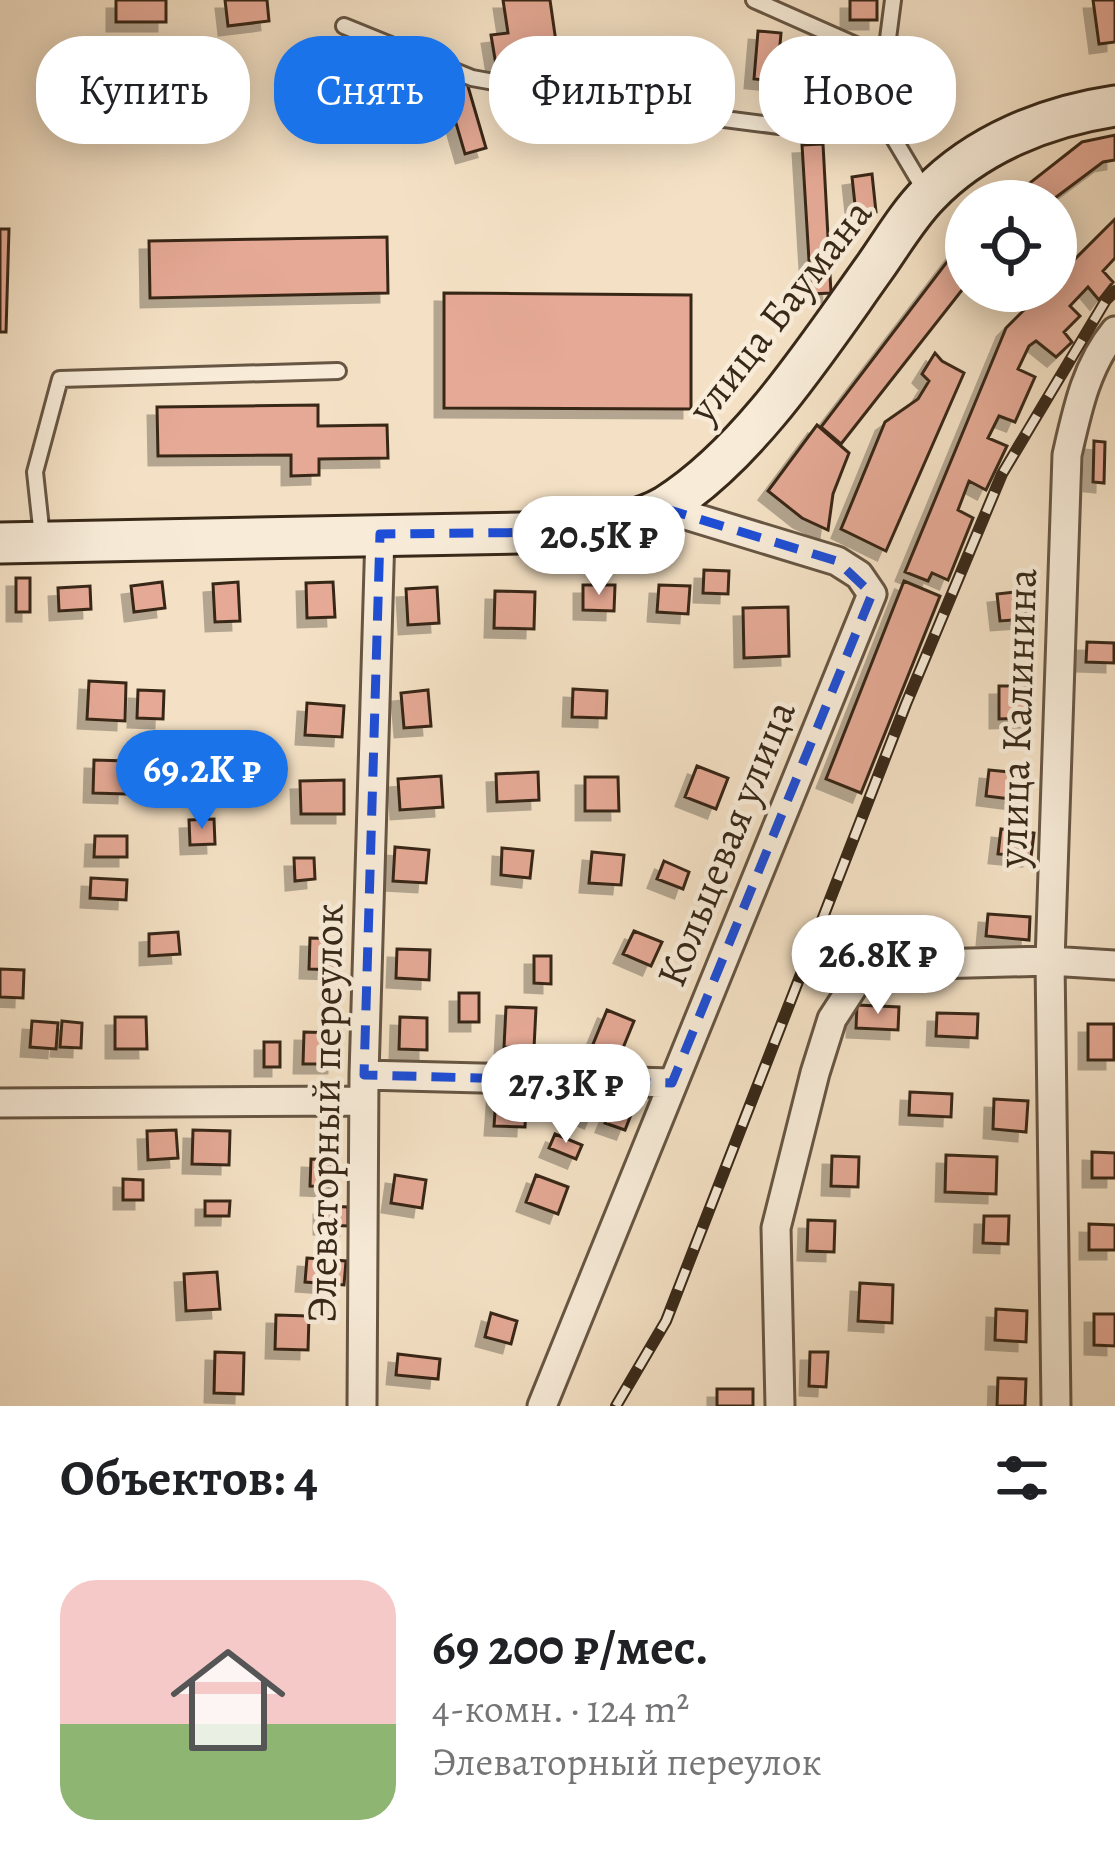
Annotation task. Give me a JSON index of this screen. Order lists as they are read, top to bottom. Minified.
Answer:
{"streets":{"main road":["улица Баумана"],"street":["улица Калинина","Кольцевая улица","Элеваторный переулок"]},"crossings":[["улица Баумана","Кольцевая улица"],["улица Баумана","Элеваторный переулок"]],"page":{"chip":["Купить","Снять","Фильтры","Новое"],"price":["20.5K ₽","69.2K ₽","26.8K ₽","27.3K ₽"],"heading":"Объектов: 4","list":[{"name":"69 200 ₽/мес.","note":"4-комн. · 124 m² · Элеваторный переулок"}]}}
